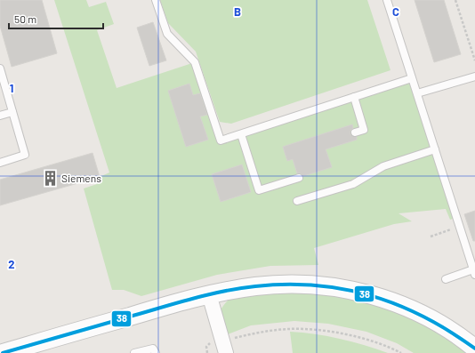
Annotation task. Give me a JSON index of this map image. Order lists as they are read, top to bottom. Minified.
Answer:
{"places":{"building":["Siemens"]},"lines":["transit line 38"],"scale_bar":"50 m","grid":{"columns":["B","C"],"rows":["1","2"]}}
